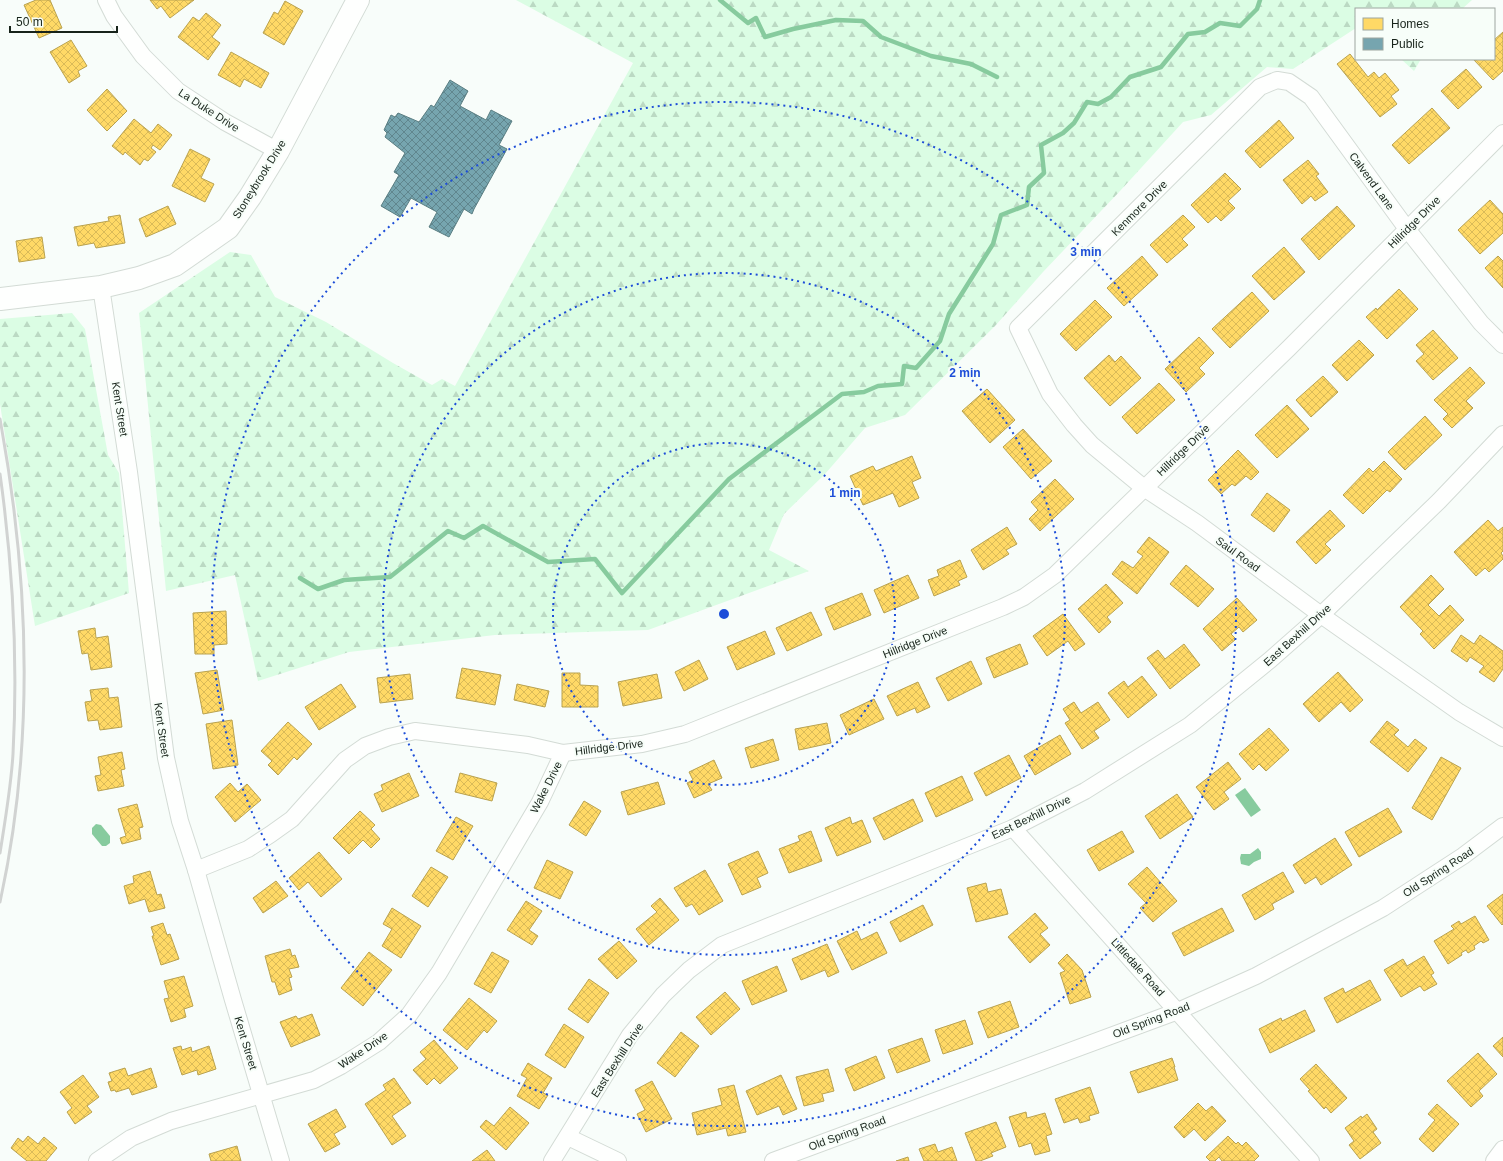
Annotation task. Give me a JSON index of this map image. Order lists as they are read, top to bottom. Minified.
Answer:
{"streets":{"street":["La Duke Drive","Stoneybrook Drive","Calvend Lane","Kenmore Drive","Hillridge Drive","Kent Street","Saul Road","East Bexhill Drive","Wake Drive","Old Spring Road","Littledale Road"]},"crossings":[["La Duke Drive","Stoneybrook Drive"],["Stoneybrook Drive","Kent Street"],["Calvend Lane","Kenmore Drive"],["Calvend Lane","Hillridge Drive"],["Kenmore Drive","Saul Road"],["Hillridge Drive","Kent Street"],["Hillridge Drive","Saul Road"],["Hillridge Drive","Wake Drive"],["Kent Street","Wake Drive"],["Saul Road","East Bexhill Drive"],["East Bexhill Drive","Littledale Road"],["Old Spring Road","Littledale Road"]],"legend":["Homes","Public"],"scale_bar":"50 m","rings":["3 min","2 min","1 min"]}
